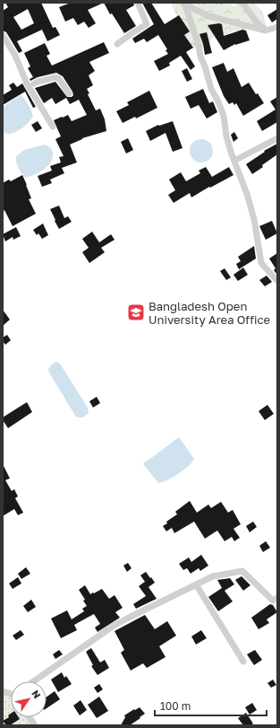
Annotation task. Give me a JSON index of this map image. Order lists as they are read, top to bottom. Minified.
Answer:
{"places":{"school or university":["Bangladesh Open University Area Office"]},"scale_bar":"100 m","north":"top right"}
